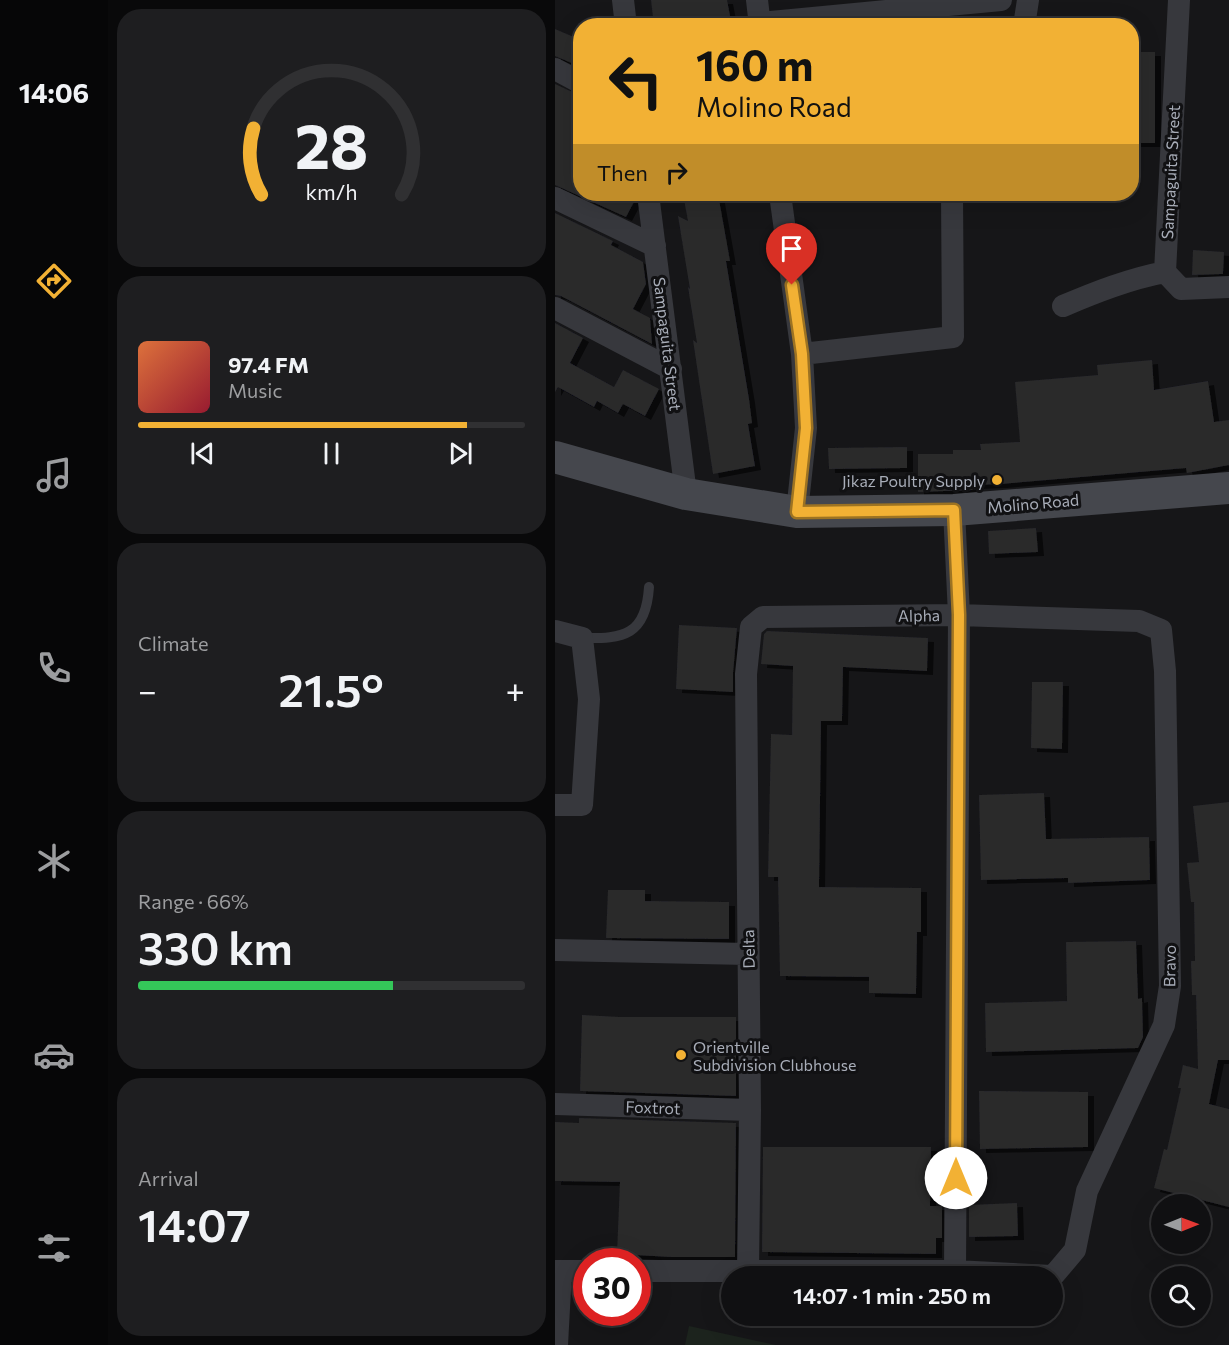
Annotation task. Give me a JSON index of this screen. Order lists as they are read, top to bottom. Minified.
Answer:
{"streets":{"main road":["Molino Road"],"street":["Sampaguita Street","Alpha","Delta","Bravo","Foxtrot"]},"crossings":[["Sampaguita Street","Molino Road"],["Alpha","Delta"],["Alpha","Bravo"],["Delta","Foxtrot"]],"places":["Jikaz Poultry Supply","Orientville Subdivision Clubhouse"],"north":"right","page":{"tabs":"14:06","turn":["160 m","Molino Road"],"then":"Then","song":["97.4 FM","Music"],"tile":["Climate",["Range · 66%","330 km"],["Arrival","14:07"]],"heat":["−","21.5°","+"],"limit":"30","trip":"14:07 · 1 min · 250 m","gauge":["28","km/h"]}}
